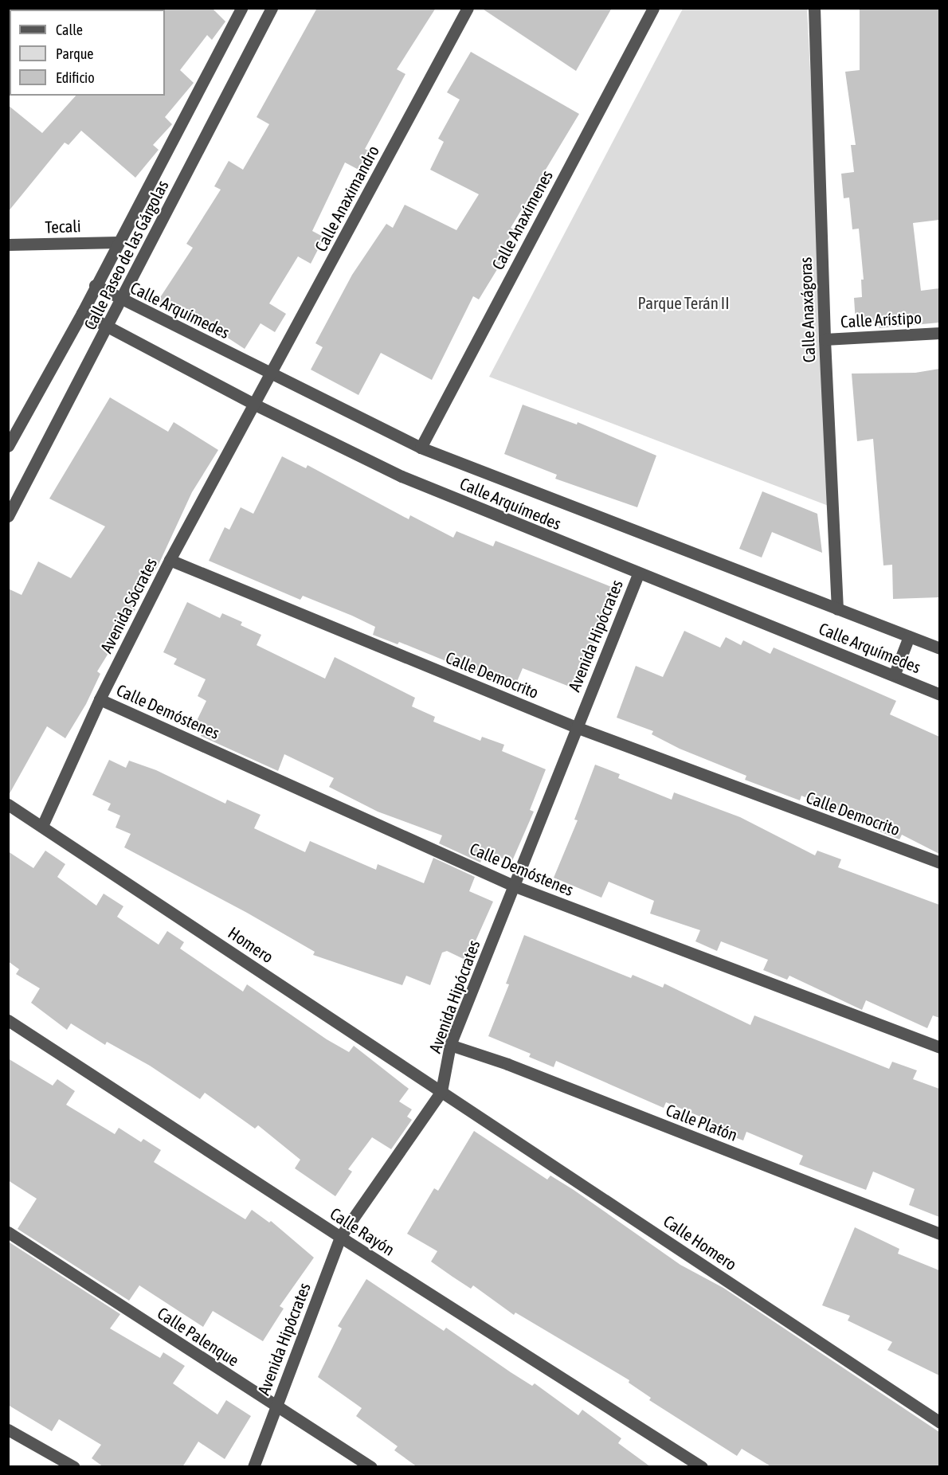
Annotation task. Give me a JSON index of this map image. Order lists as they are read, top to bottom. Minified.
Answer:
{"streets":{"street":["Calle Anaximandro","Calle Anaxímenes","Tecali","Calle Paseo de las Gárgolas","Calle Arquímedes","Calle Anaxágoras","Calle Arístipo","Avenida Sócrates","Avenida Hipócrates","Calle Democrito","Calle Demóstenes","Homero","Calle Platón","Calle Rayón","Calle Homero","Calle Palenque"]},"crossings":[["Calle Anaximandro","Calle Arquímedes"],["Calle Anaximandro","Avenida Sócrates"],["Calle Anaxímenes","Calle Arquímedes"],["Tecali","Calle Paseo de las Gárgolas"],["Calle Paseo de las Gárgolas","Calle Arquímedes"],["Calle Arquímedes","Calle Anaxágoras"],["Calle Arquímedes","Avenida Sócrates"],["Calle Arquímedes","Avenida Hipócrates"],["Calle Anaxágoras","Calle Arístipo"],["Avenida Sócrates","Calle Democrito"],["Avenida Sócrates","Calle Demóstenes"],["Avenida Sócrates","Homero"],["Avenida Hipócrates","Calle Democrito"],["Avenida Hipócrates","Calle Demóstenes"],["Avenida Hipócrates","Homero"],["Avenida Hipócrates","Calle Platón"],["Avenida Hipócrates","Calle Rayón"],["Avenida Hipócrates","Calle Homero"],["Avenida Hipócrates","Calle Palenque"],["Homero","Calle Homero"]],"parks":["Parque Terán II"],"legend":["Calle","Parque","Edificio"]}
